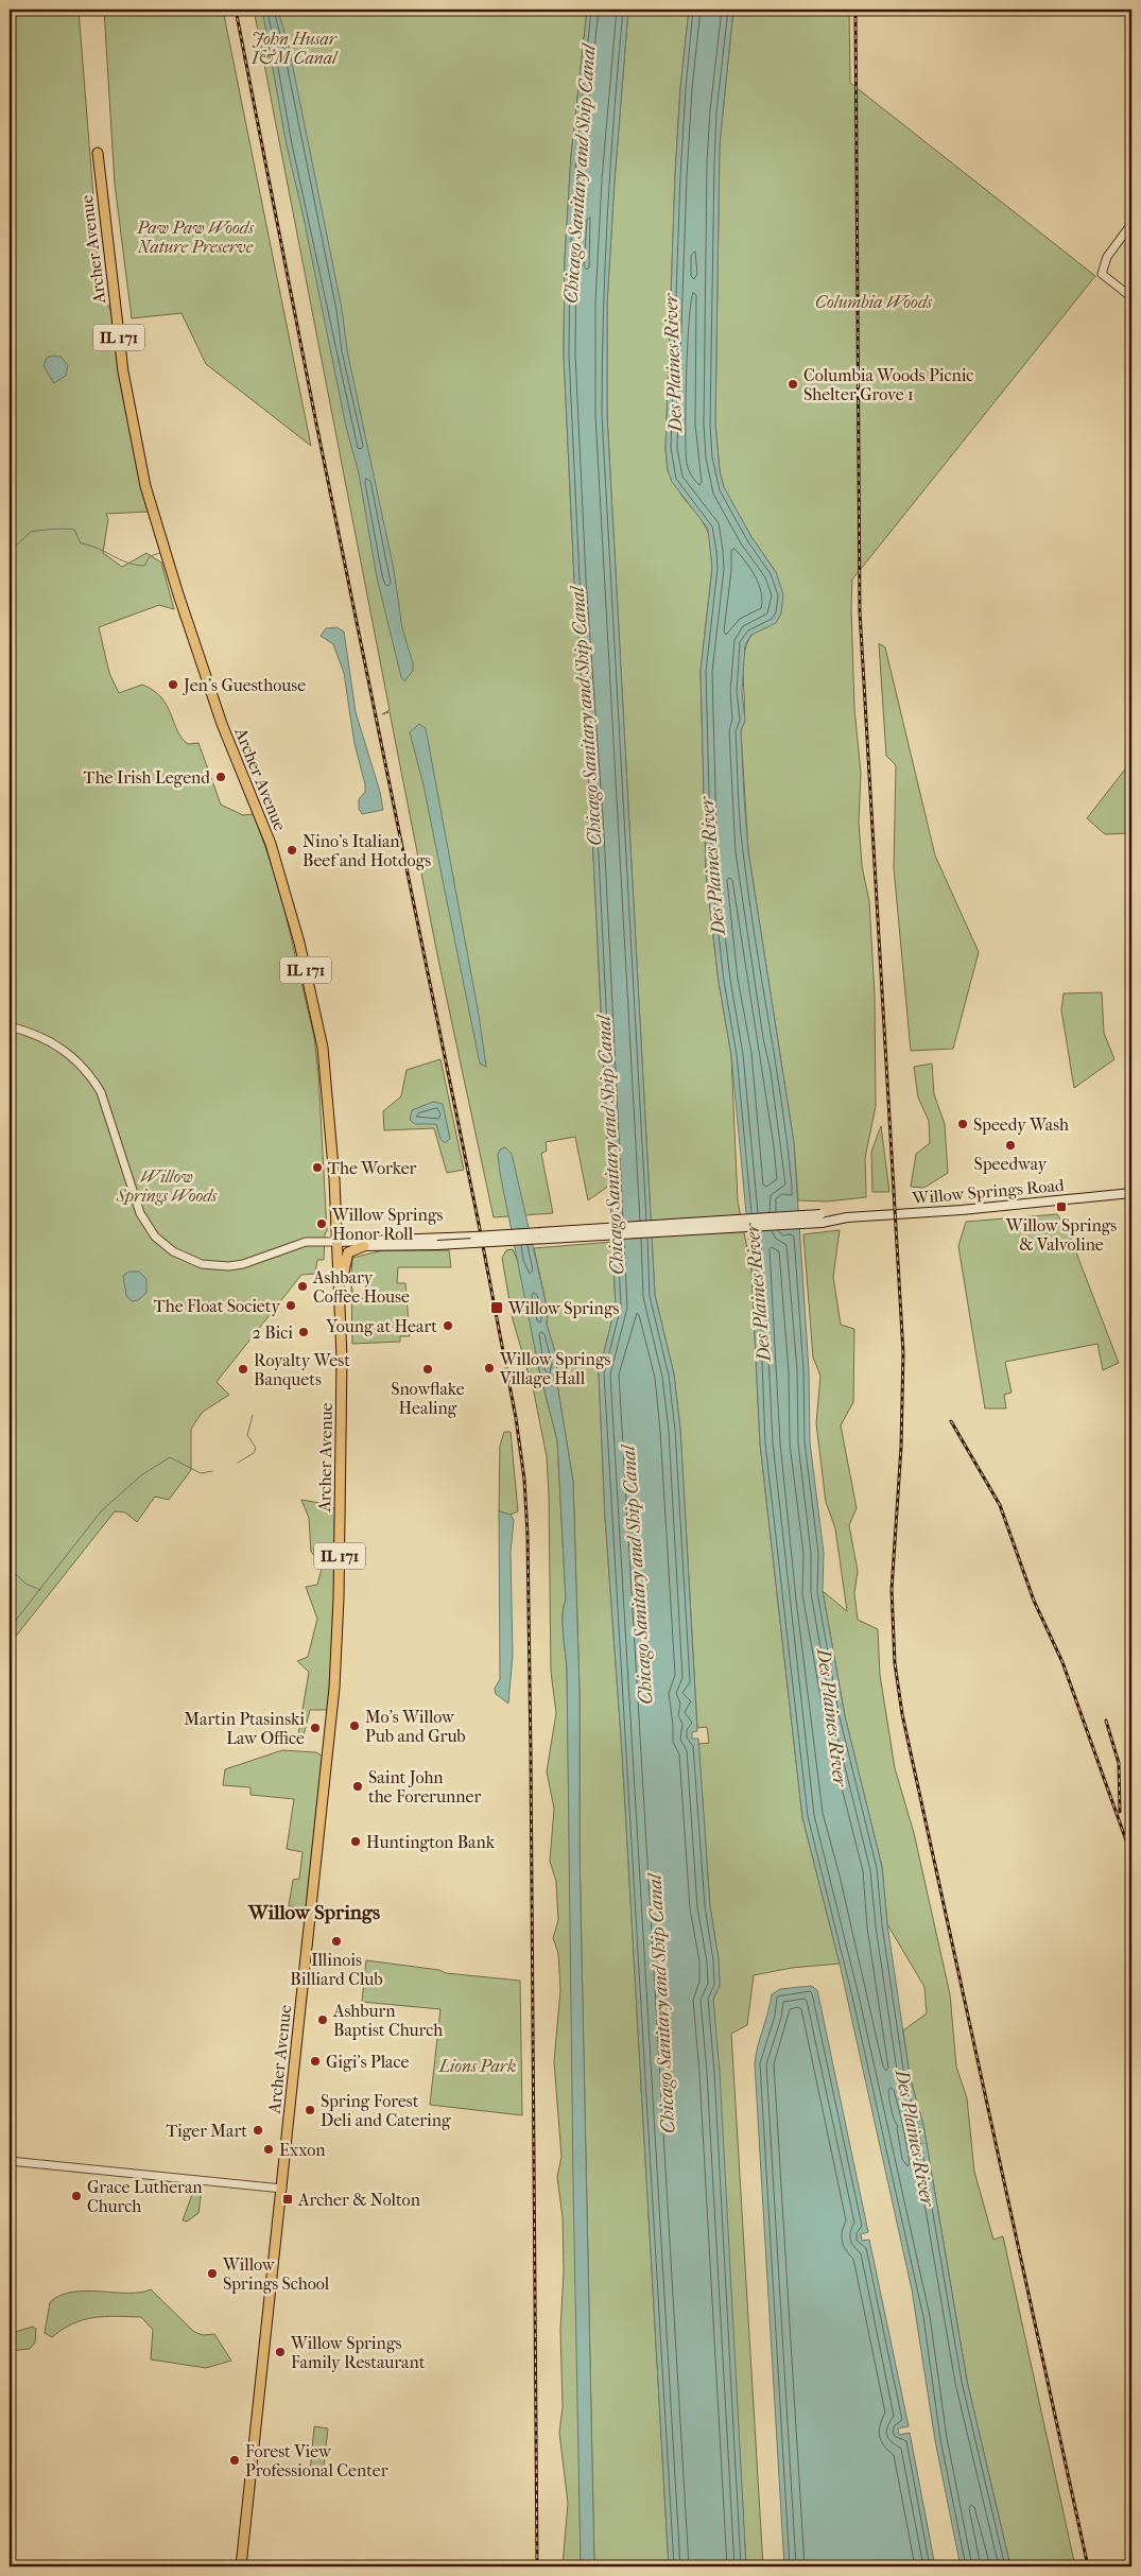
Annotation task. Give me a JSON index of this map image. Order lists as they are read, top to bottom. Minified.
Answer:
{"streets":{"main road":["Archer Avenue","IL 171","Willow Springs Road"]},"crossings":[["Archer Avenue","Willow Springs Road"]],"districts":["Willow Springs"],"water":["Chicago Sanitary and Ship Canal","Des Plaines River"],"parks":["John Husar I&M Canal","Paw Paw Woods Nature Preserve","Columbia Woods","Willow Springs Woods","Lions Park"],"places":{"other":["Columbia Woods Picnic Shelter Grove 1","Jen's Guesthouse","The Irish Legend","Nino's Italian Beef and Hotdogs","Speedy Wash","Speedway","The Worker","Willow Springs Honor Roll","Ashbary Coffee House","The Float Society","Young at Heart","2 Bici","Willow Springs Village Hall","Royalty West Banquets","Snowflake Healing","Mo's Willow Pub and Grub","Martin Ptasinski Law Office","Saint John the Forerunner","Huntington Bank","Illinois Billiard Club","Ashburn Baptist Church","Gigi's Place","Spring Forest Deli and Catering","Tiger Mart","Exxon","Grace Lutheran Church","Willow Springs School","Willow Springs Family Restaurant","Forest View Professional Center"],"transit":["Willow Springs & Valvoline","Willow Springs","Archer & Nolton"]}}
